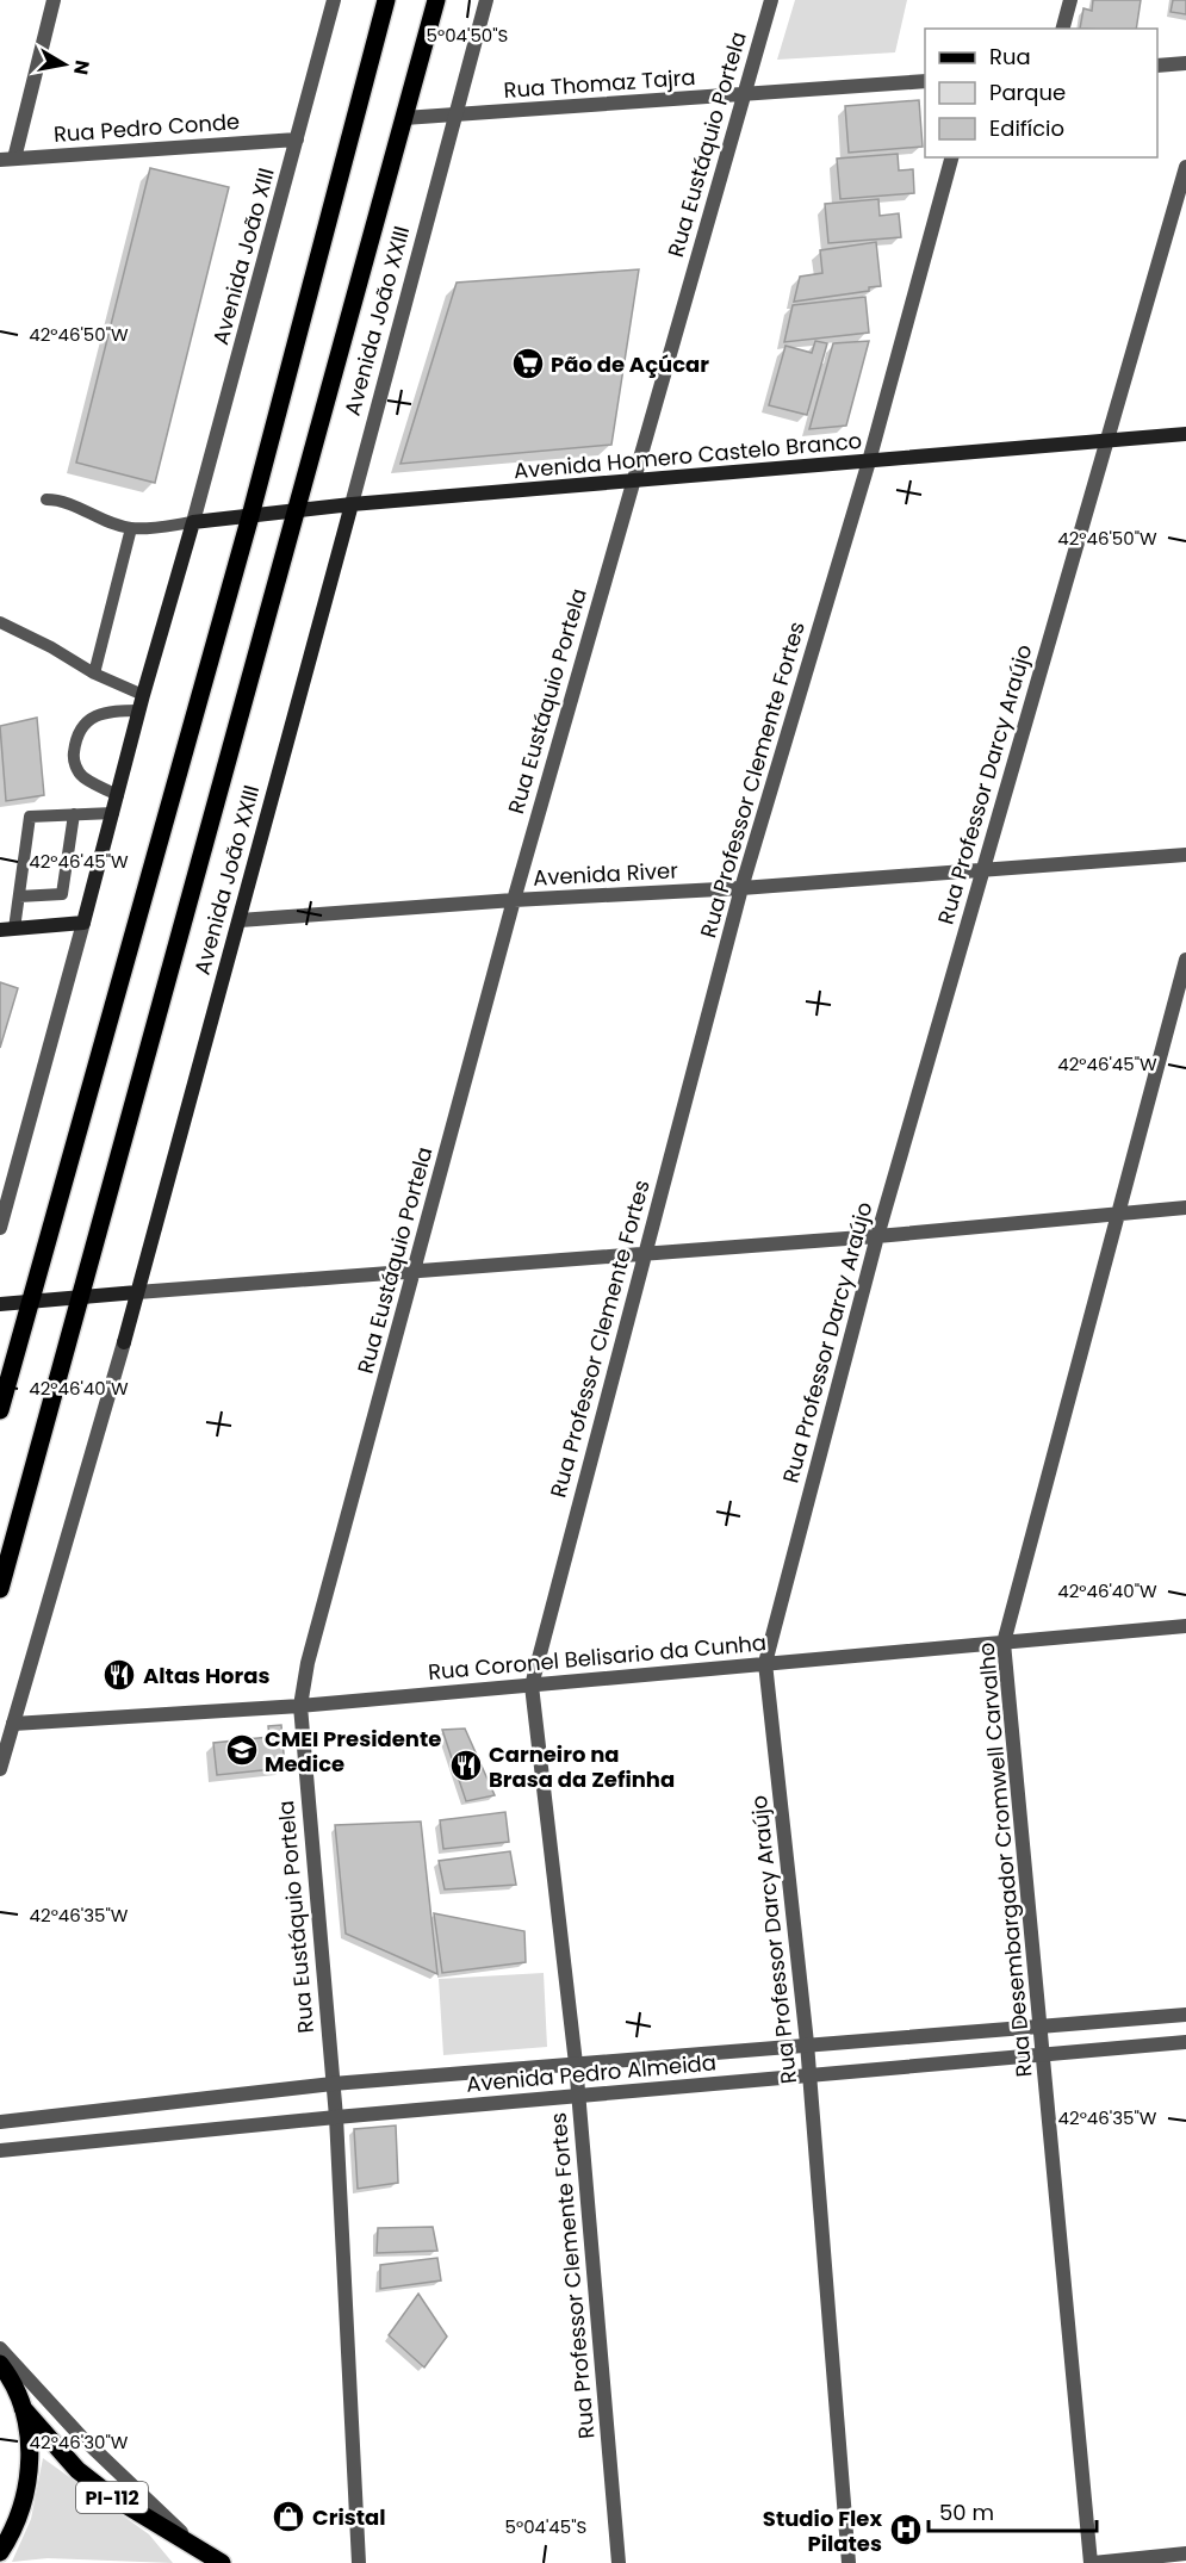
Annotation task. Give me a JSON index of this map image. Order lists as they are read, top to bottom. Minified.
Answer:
{"streets":{"main road":["Avenida João XXIII","Avenida Homero Castelo Branco","PI-112"],"street":["Rua Thomaz Tajra","Rua Pedro Conde","Rua Eustáquio Portela","Avenida João XIII","Rua Professor Clemente Fortes","Rua Professor Darcy Araújo","Avenida River","Rua Coronel Belisario da Cunha","Rua Desembargador Cromwell Carvalho","Avenida Pedro Almeida"]},"crossings":[["Rua Thomaz Tajra","Rua Eustáquio Portela"],["Rua Thomaz Tajra","Avenida João XXIII"],["Rua Pedro Conde","Avenida João XIII"],["Rua Eustáquio Portela","Avenida Homero Castelo Branco"],["Rua Eustáquio Portela","Avenida River"],["Rua Eustáquio Portela","Rua Coronel Belisario da Cunha"],["Rua Eustáquio Portela","Avenida Pedro Almeida"],["Avenida João XIII","Avenida Homero Castelo Branco"],["Avenida João XXIII","Avenida Homero Castelo Branco"],["Avenida João XXIII","Avenida River"],["Avenida João XXIII","Rua Coronel Belisario da Cunha"],["Avenida Homero Castelo Branco","Rua Professor Clemente Fortes"],["Avenida Homero Castelo Branco","Rua Professor Darcy Araújo"],["Rua Professor Clemente Fortes","Avenida River"],["Rua Professor Clemente Fortes","Rua Coronel Belisario da Cunha"],["Rua Professor Clemente Fortes","Avenida Pedro Almeida"],["Rua Professor Darcy Araújo","Avenida River"],["Rua Professor Darcy Araújo","Rua Coronel Belisario da Cunha"],["Rua Professor Darcy Araújo","Avenida Pedro Almeida"],["Rua Coronel Belisario da Cunha","Rua Desembargador Cromwell Carvalho"],["Rua Desembargador Cromwell Carvalho","Avenida Pedro Almeida"]],"places":{"supermarket":["Pão de Açúcar"],"restaurant":["Altas Horas","Carneiro na Brasa da Zefinha"],"school or university":["CMEI Presidente Medice"],"shop":["Cristal"],"hospital":["Studio Flex Pilates"]},"legend":["Rua","Parque","Edifício"],"scale_bar":"50 m","north":"right","coordinates":["5°04'50\"S","42°46'50\"W","42°46'45\"W","42°46'40\"W","42°46'35\"W","42°46'30\"W","5°04'45\"S"]}
